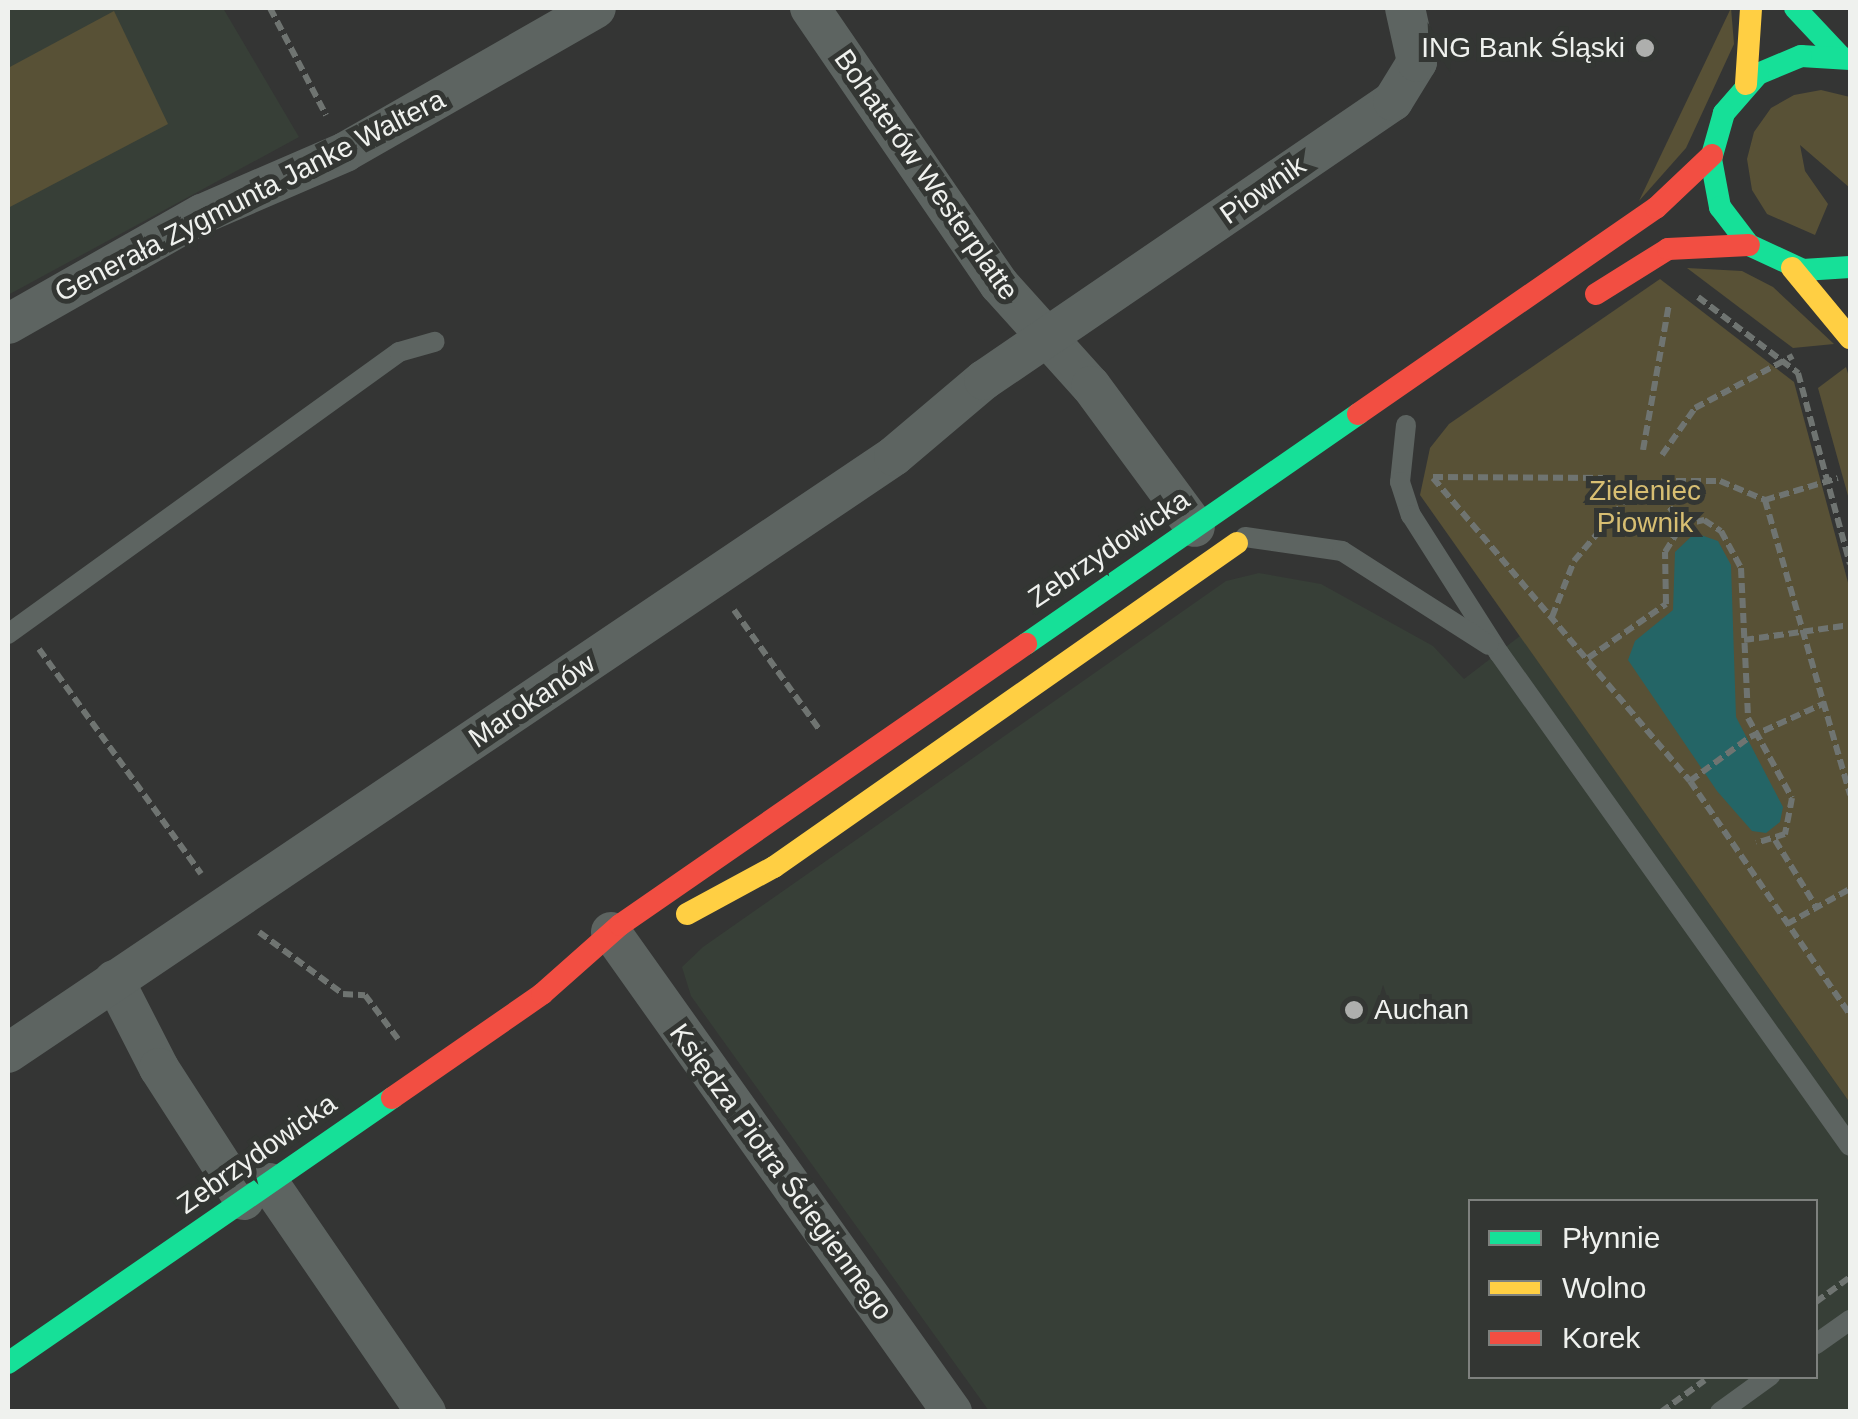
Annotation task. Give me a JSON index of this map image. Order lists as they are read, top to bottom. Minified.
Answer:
{"streets":{"street":["Bohaterów Westerplatte","Piownik","Generała Zygmunta Janke Waltera","Zebrzydowicka","Marokanów","Księdza Piotra Ściegiennego"]},"crossings":[["Bohaterów Westerplatte","Piownik"],["Bohaterów Westerplatte","Zebrzydowicka"],["Bohaterów Westerplatte","Marokanów"],["Piownik","Marokanów"],["Zebrzydowicka","Księdza Piotra Ściegiennego"]],"parks":["Zieleniec Piownik"],"places":["ING Bank Śląski","Auchan"],"legend":["Płynnie","Wolno","Korek"]}
